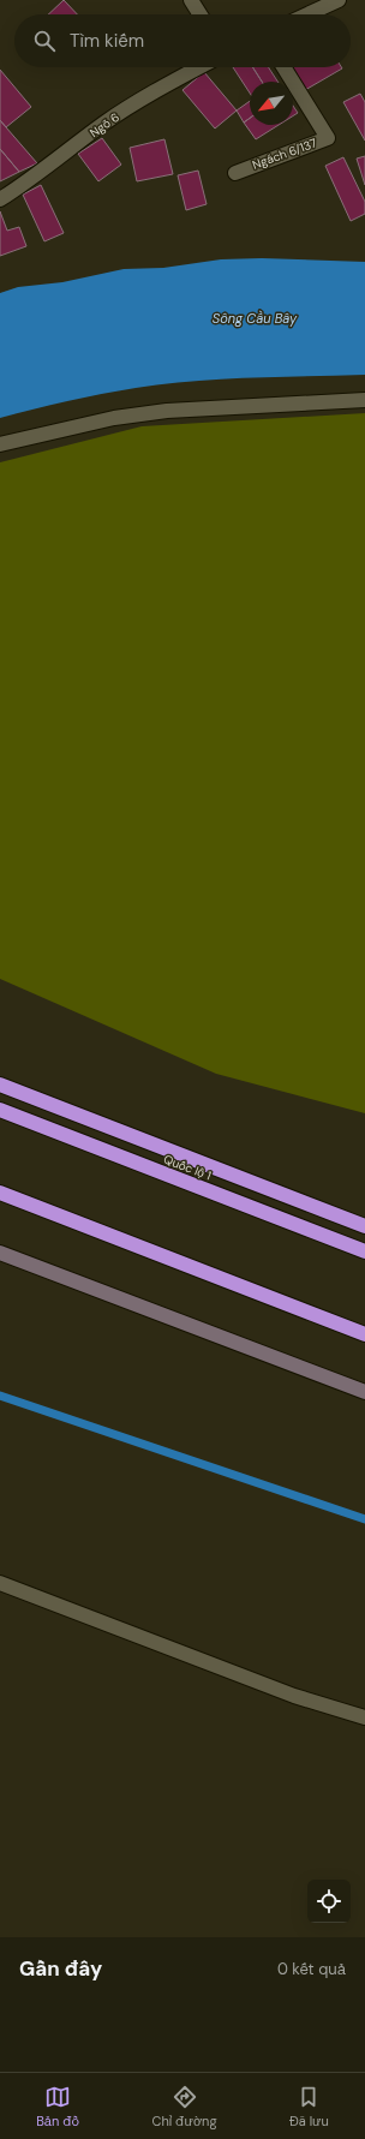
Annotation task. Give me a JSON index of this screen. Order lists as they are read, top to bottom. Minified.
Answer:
{"streets":{"highway":["Quốc lộ 1"],"street":["Ngõ 6","Ngách 6/137"]},"water":["Sông Cầu Bây"],"north":"bottom left","page":{"search":"Tìm kiếm","heading":["Gần đây","0 kết quả"],"nav":["Bản đồ","Chỉ đường","Đã lưu"]}}
